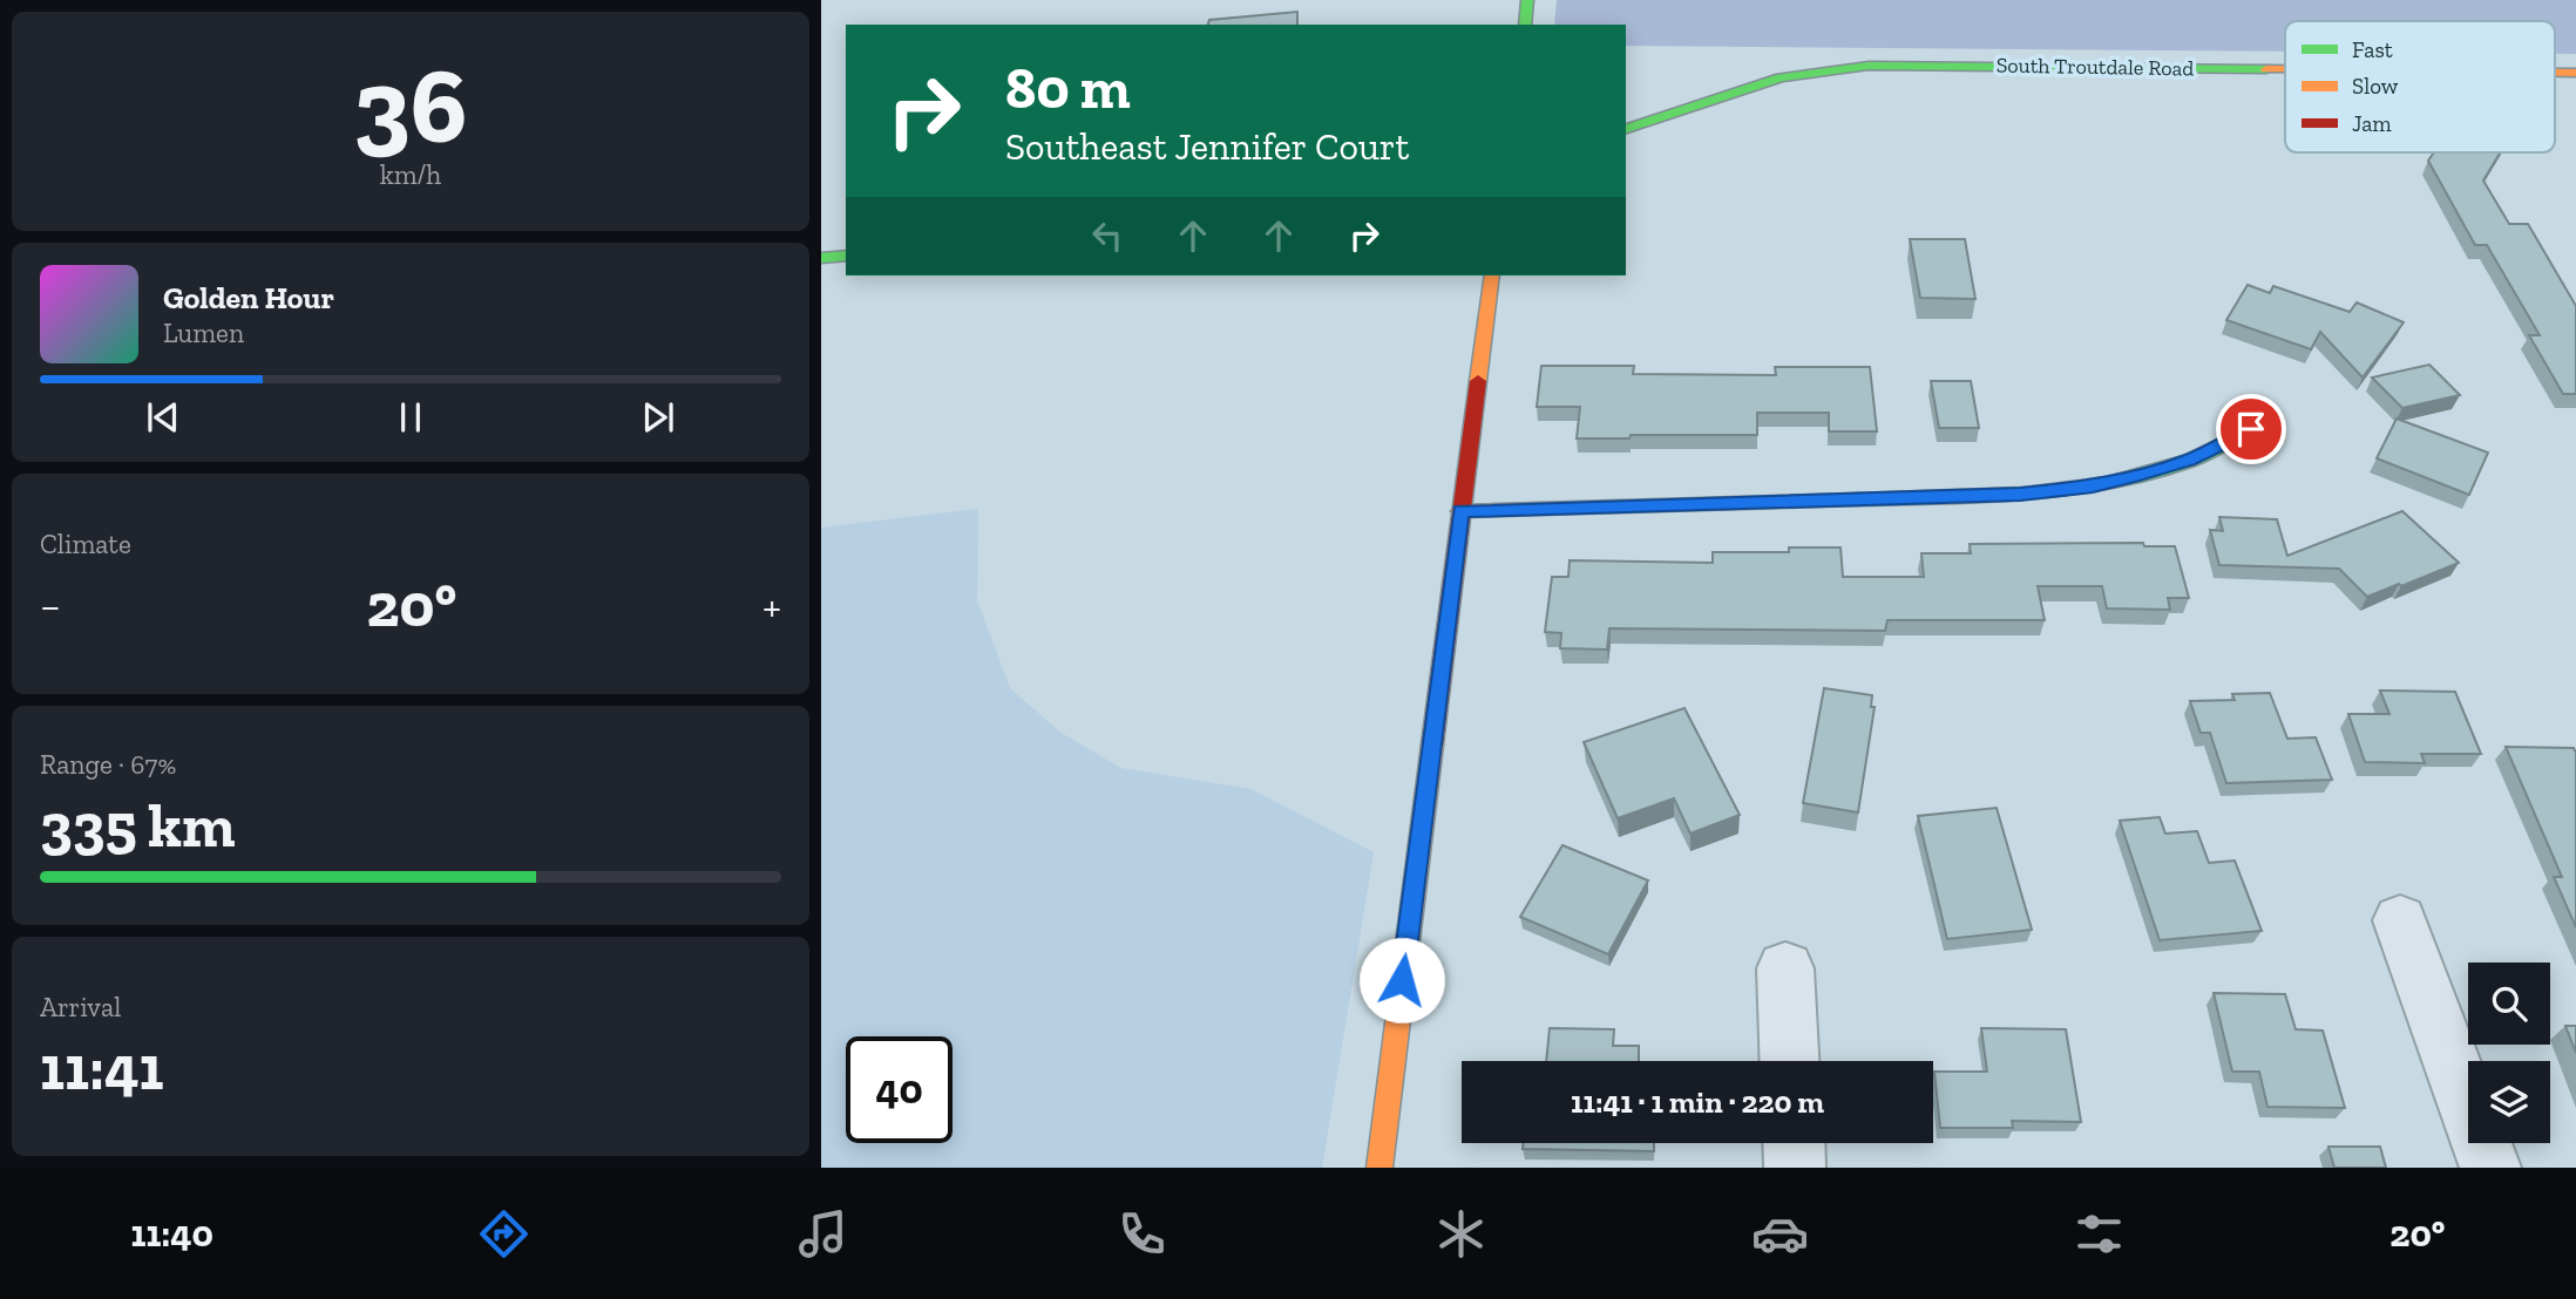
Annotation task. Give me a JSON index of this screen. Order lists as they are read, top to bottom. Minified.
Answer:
{"streets":{"street":["South Troutdale Road"]},"legend":["Fast","Slow","Jam"],"page":{"tile":[["36","km/h"],"Climate",["Range · 67%","335 km"],["Arrival","11:41"]],"turn":["80 m","Southeast Jennifer Court"],"song":["Golden Hour","Lumen"],"heat":["−","20°","+"],"limit":"40","trip":"11:41 · 1 min · 220 m","tabs":["11:40","20°"]}}
